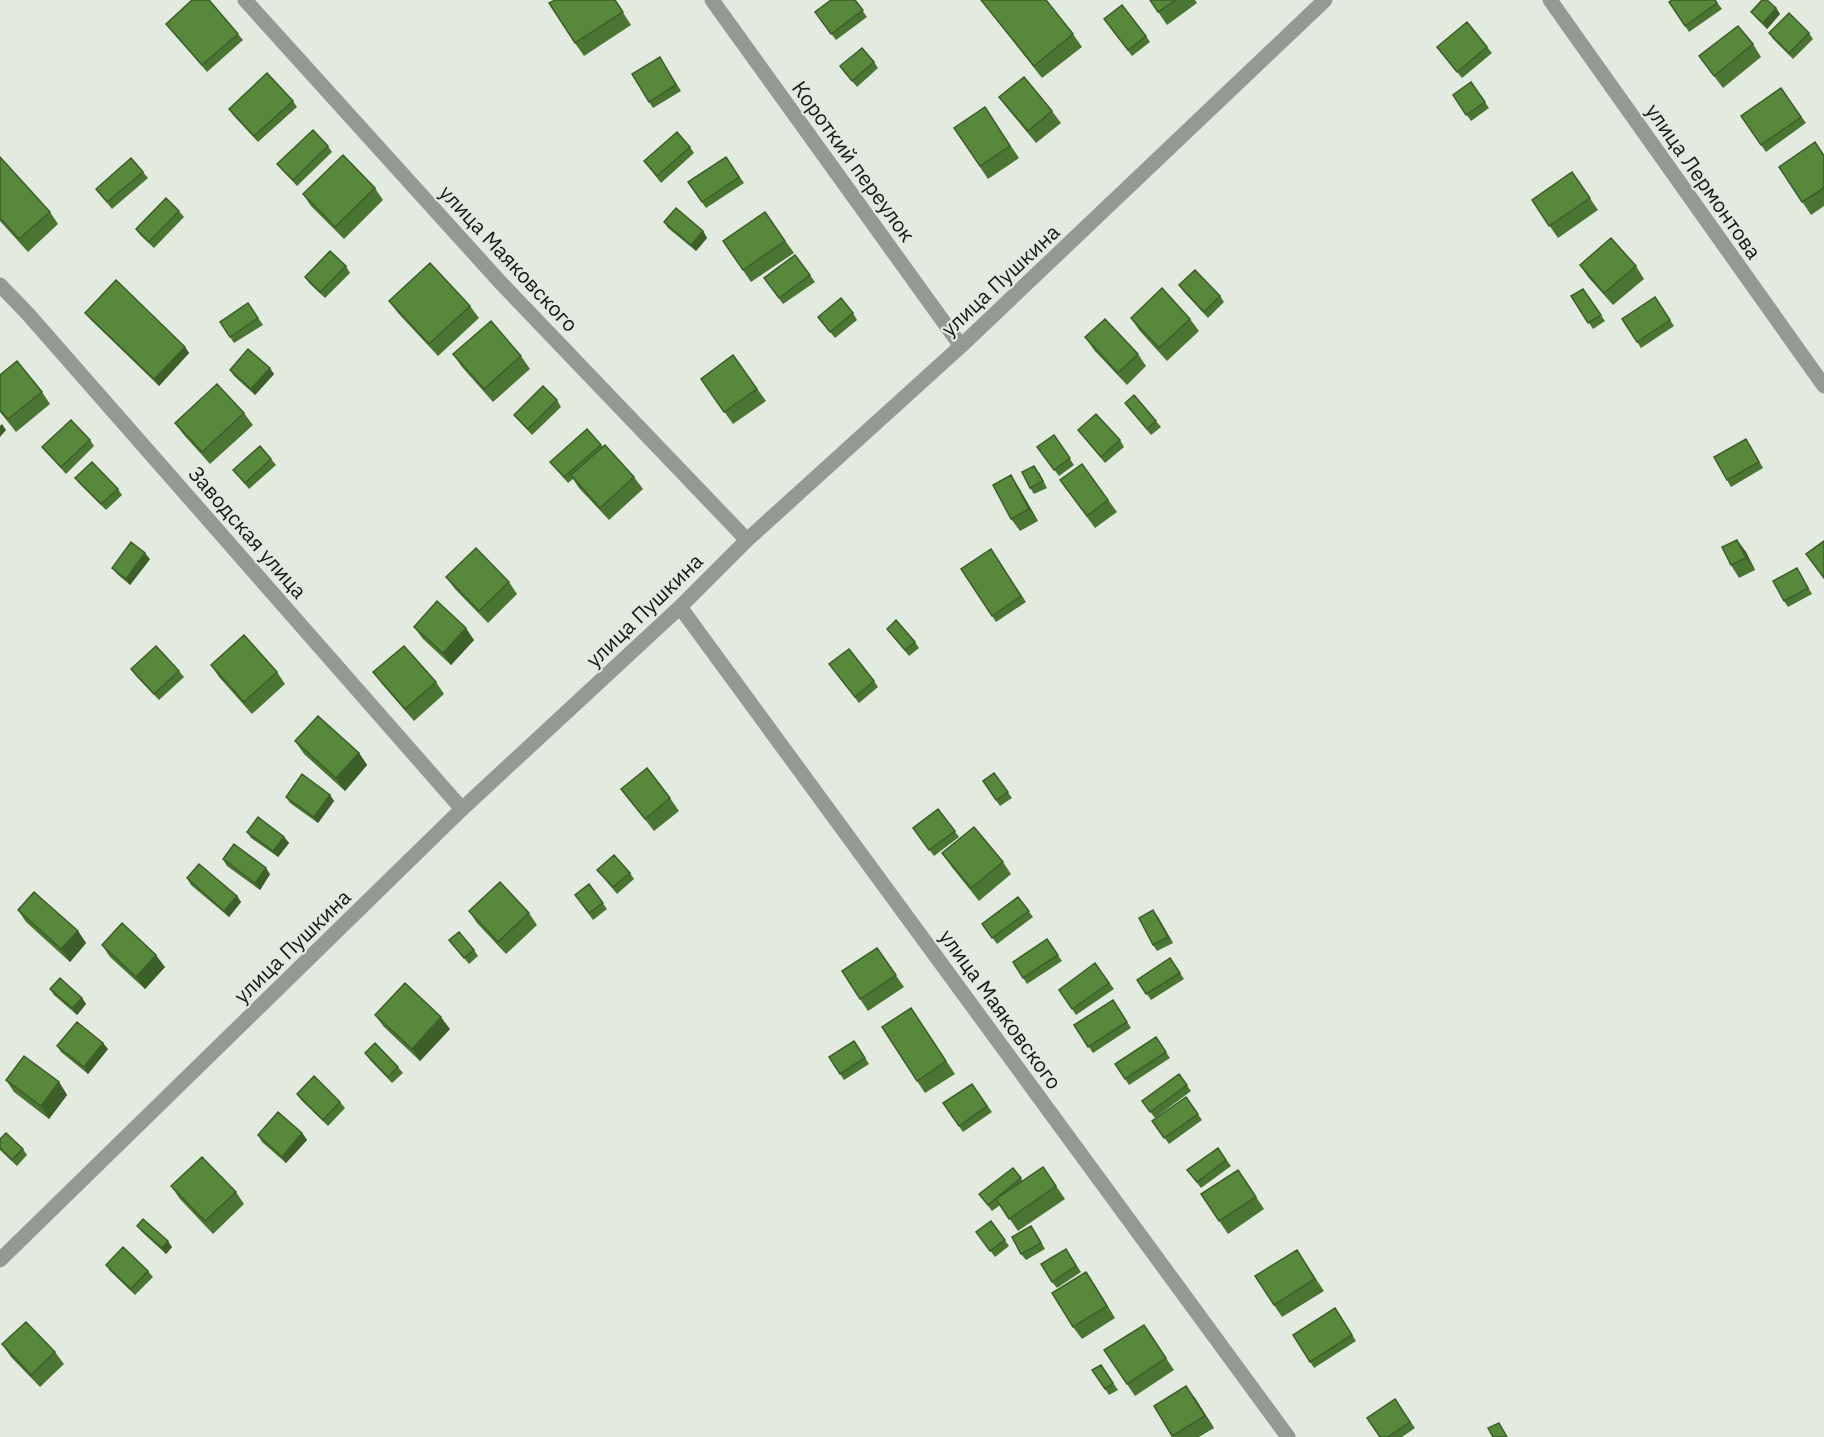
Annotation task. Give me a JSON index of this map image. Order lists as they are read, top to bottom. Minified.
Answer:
{"streets":{"street":["Короткий переулок","улица Лермонтова","улица Маяковского","улица Пушкина","Заводская улица"]},"crossings":[["Короткий переулок","улица Пушкина"],["улица Маяковского","улица Пушкина"],["улица Пушкина","Заводская улица"]]}
